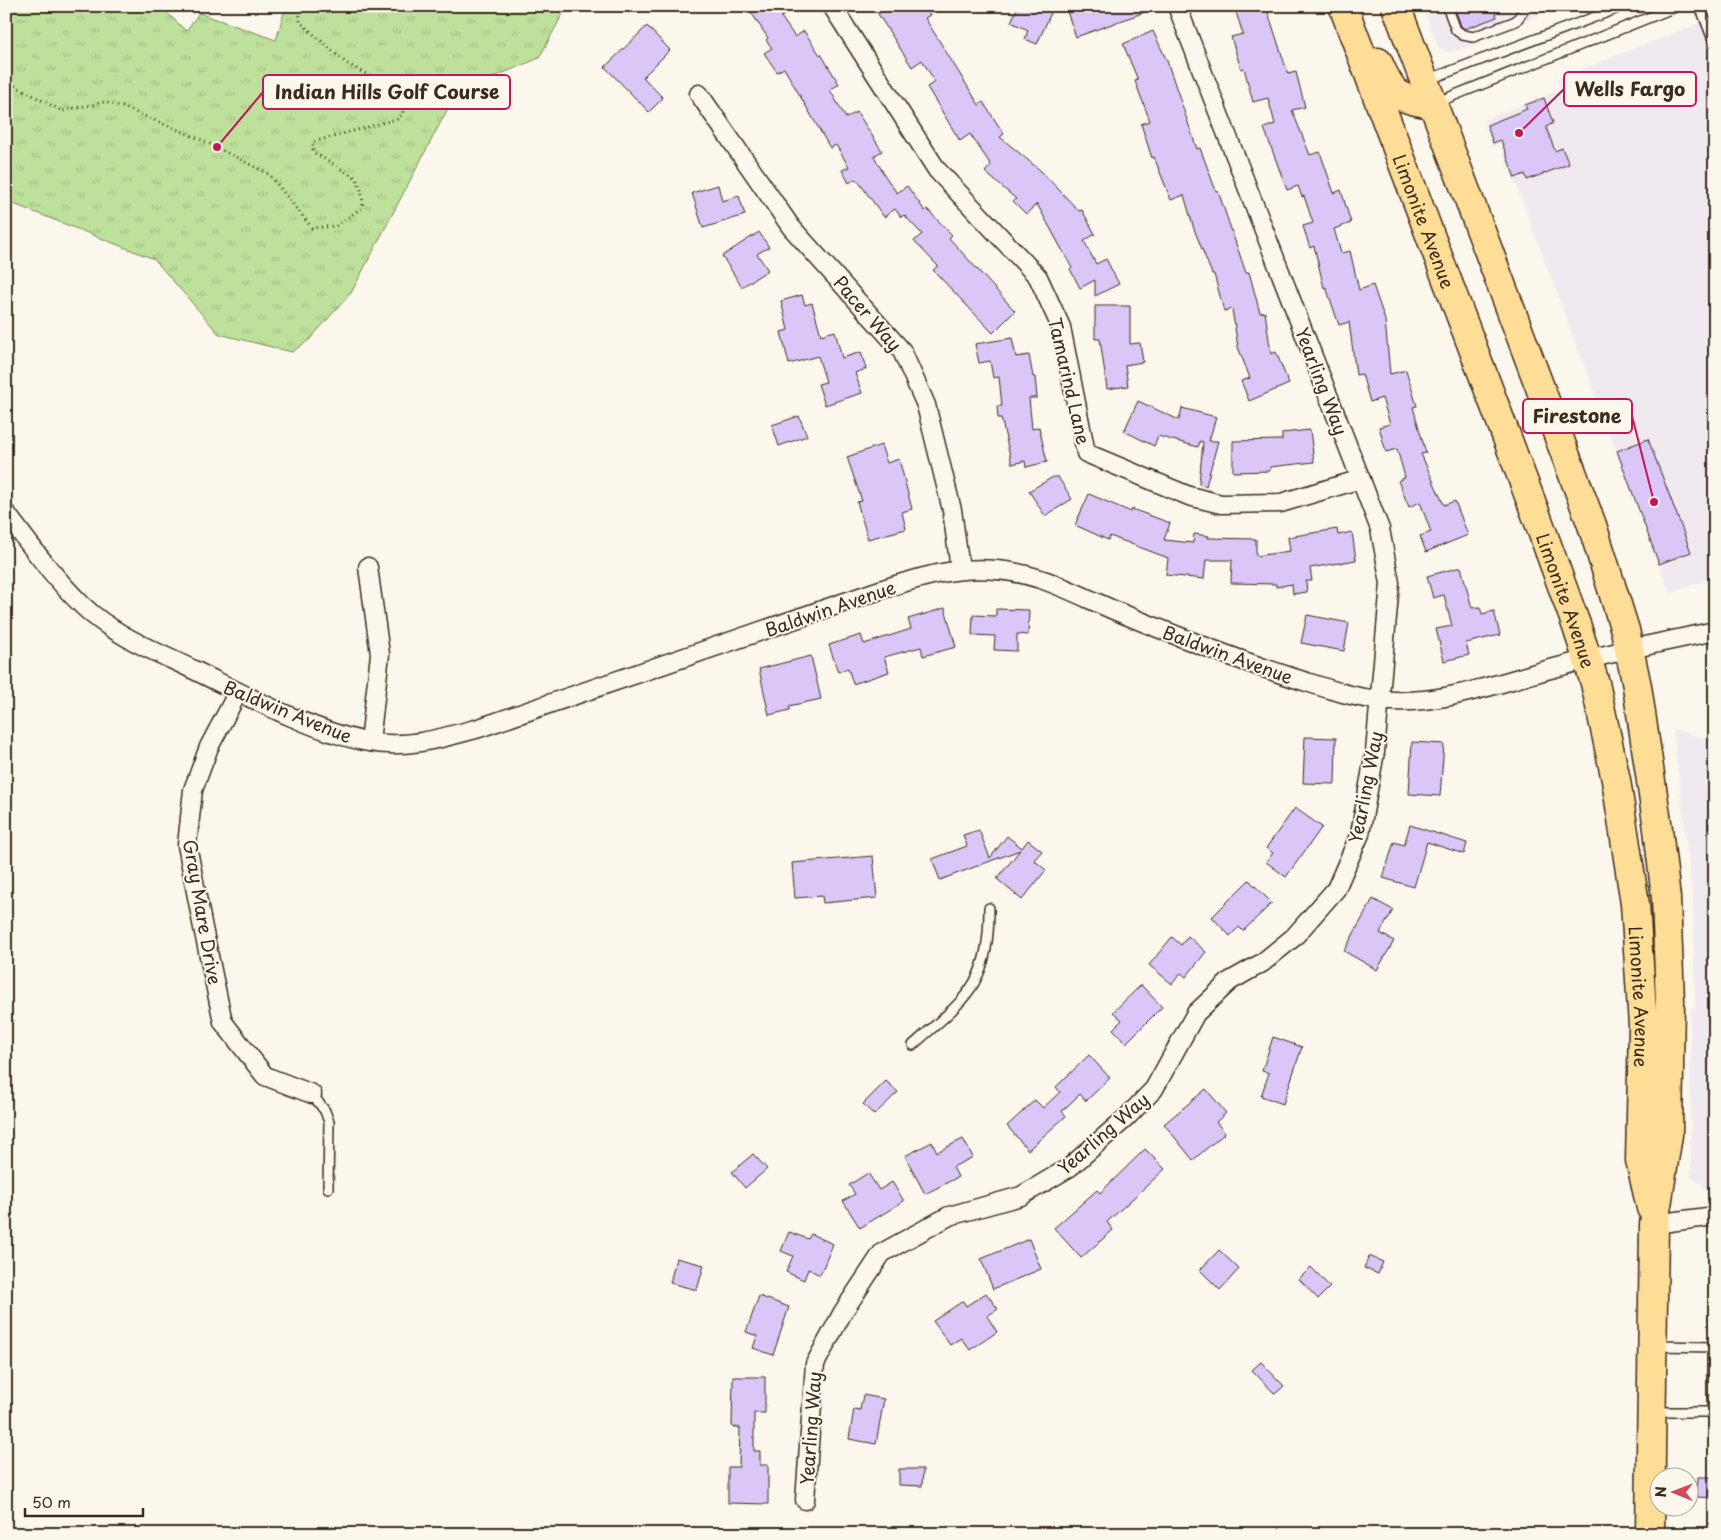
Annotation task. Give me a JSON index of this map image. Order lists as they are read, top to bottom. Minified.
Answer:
{"streets":{"main road":["Limonite Avenue"],"street":["Pacer Way","Tamarind Lane","Yearling Way","Baldwin Avenue","Gray Mare Drive"]},"crossings":[["Limonite Avenue","Baldwin Avenue"],["Pacer Way","Baldwin Avenue"],["Tamarind Lane","Yearling Way"],["Yearling Way","Baldwin Avenue"],["Baldwin Avenue","Gray Mare Drive"]],"places":["Wells Fargo","Indian Hills Golf Course","Firestone"],"scale_bar":"50 m","north":"left"}
